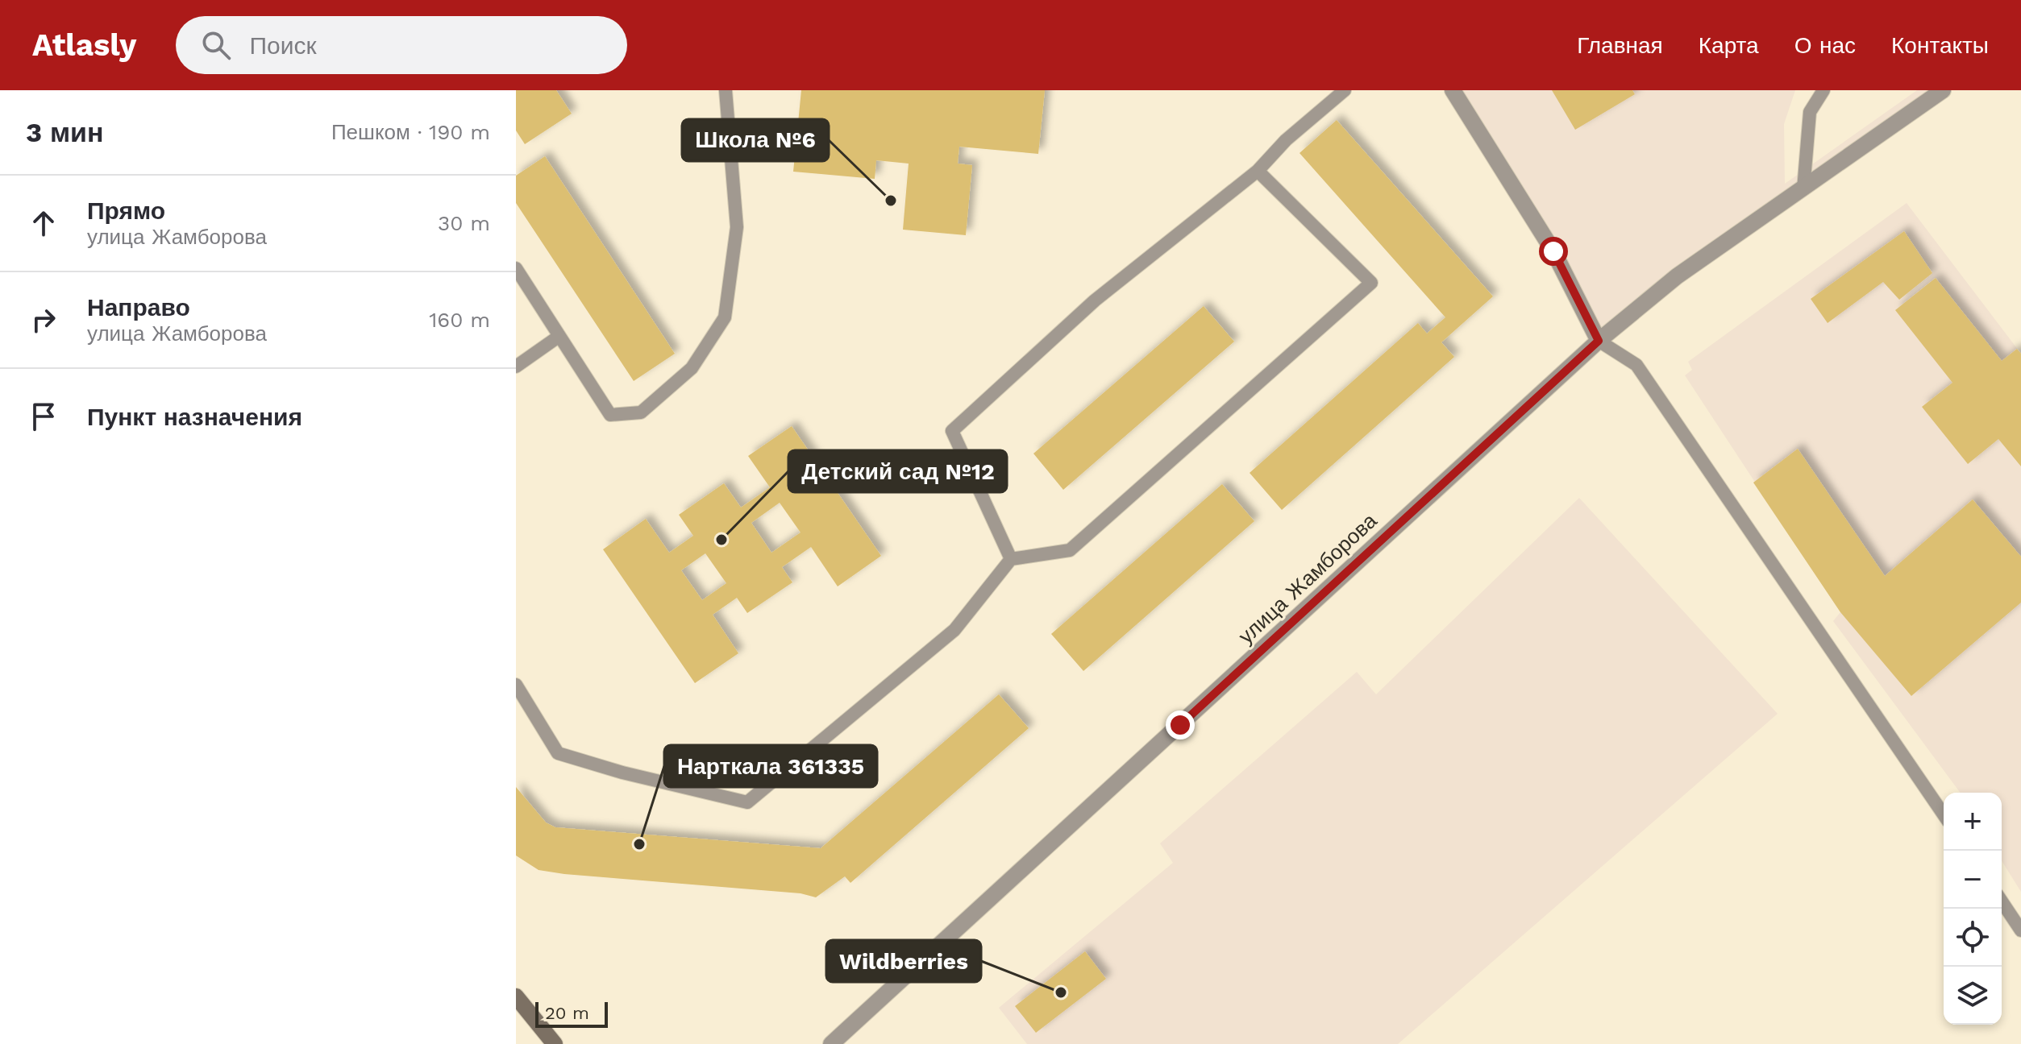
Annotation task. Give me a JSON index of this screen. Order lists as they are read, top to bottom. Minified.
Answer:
{"streets":{"street":["улица Жамборова"]},"places":["Школа №6","Детский сад №12","Нарткала 361335","Wildberries"],"scale_bar":"20 m","page":{"header":"Atlasly","search":"Поиск","nav":["Главная","Карта","О нас","Контакты"],"heading":["3 мин","Пешком · 190 m"],"list":[["Прямо","улица Жамборова","30 m"],["Направо","улица Жамборова","160 m"],"Пункт назначения"],"map_buttons":["+","−"],"scale":"20 m"}}
